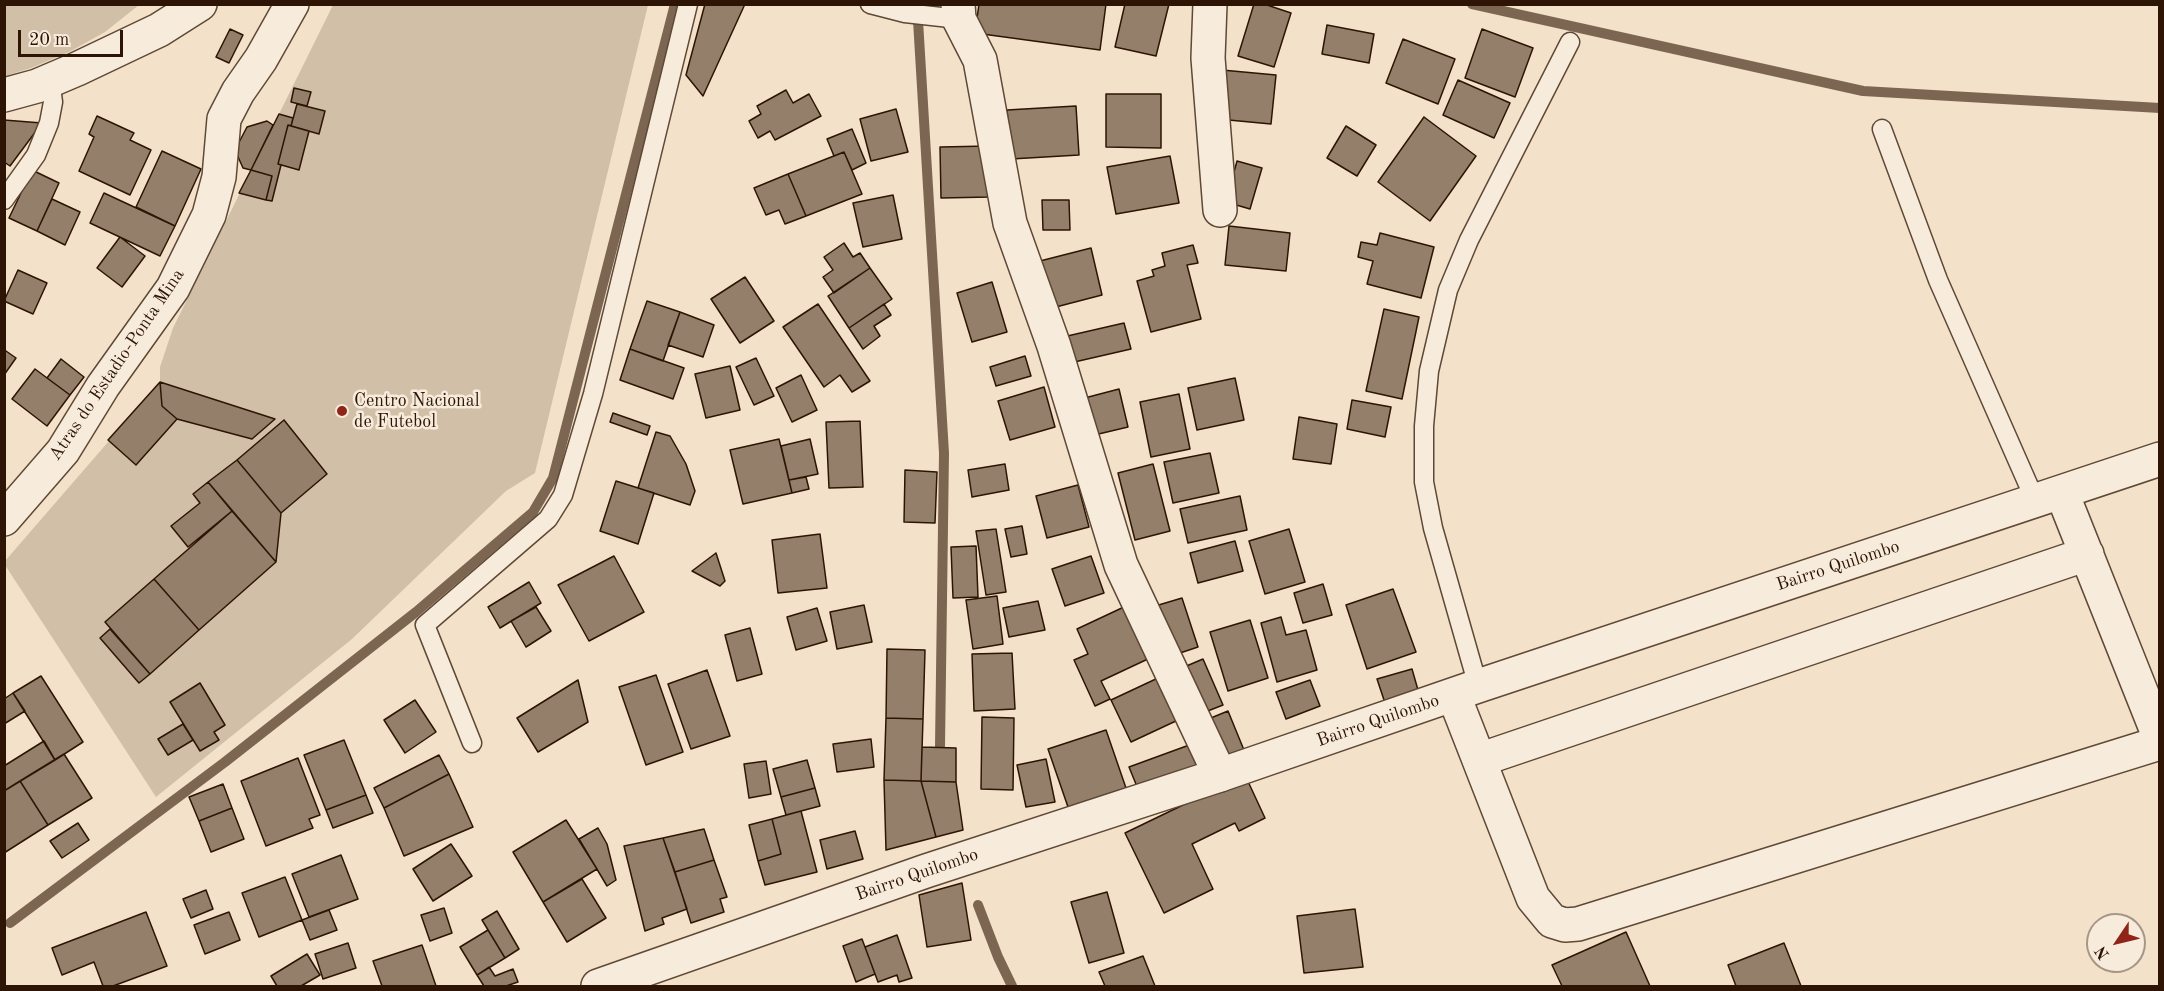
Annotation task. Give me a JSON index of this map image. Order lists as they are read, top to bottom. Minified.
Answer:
{"streets":{"street":["Atras do Estadio-Ponta Mina","Bairro Quilombo"]},"places":["Centro Nacional de Futebol"],"scale_bar":"20 m","north":"bottom left"}
